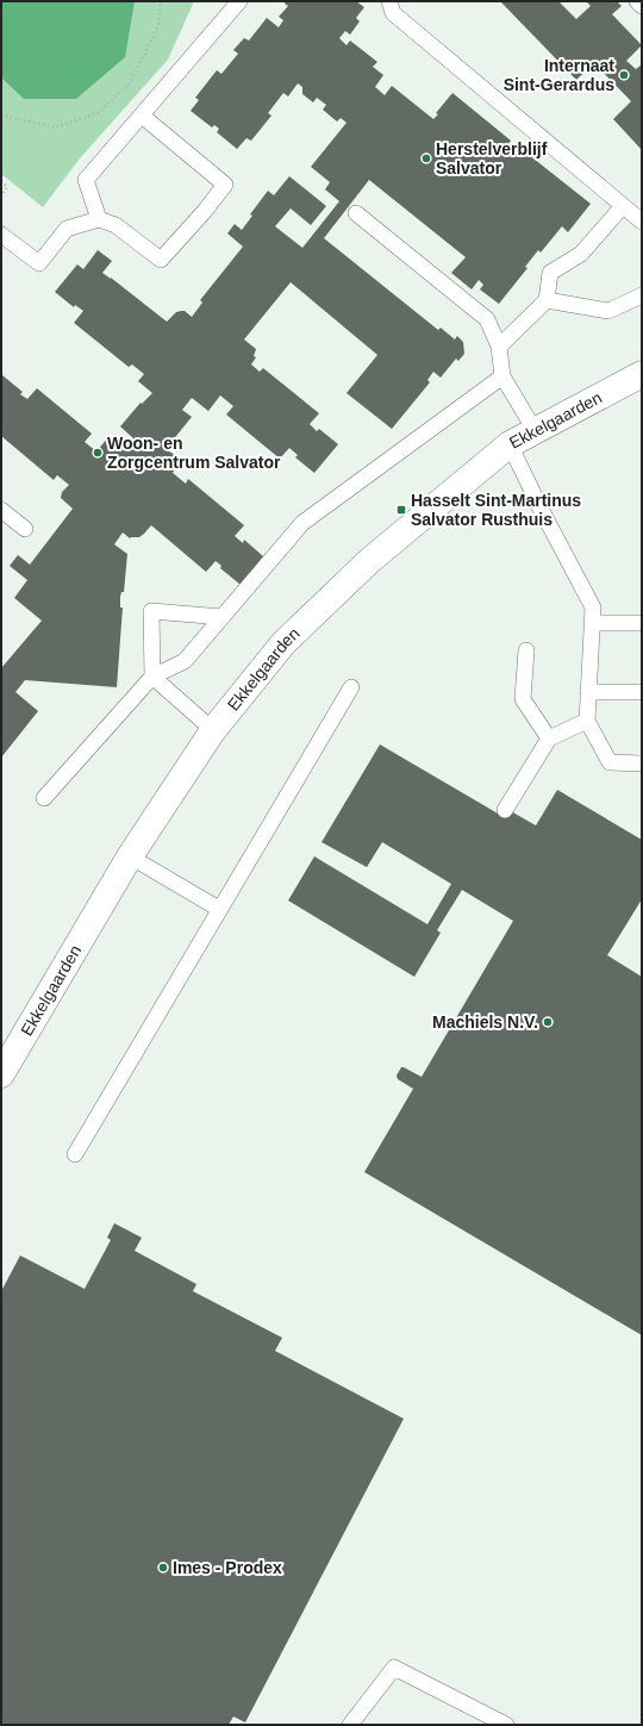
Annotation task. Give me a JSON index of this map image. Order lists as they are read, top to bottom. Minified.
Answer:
{"streets":{"street":["Ekkelgaarden"]},"places":{"other":["Internaat Sint-Gerardus","Herstelverblijf Salvator","Woon- en Zorgcentrum Salvator","Machiels N.V.","Imes - Prodex"],"transit":["Hasselt Sint-Martinus Salvator Rusthuis"]}}
